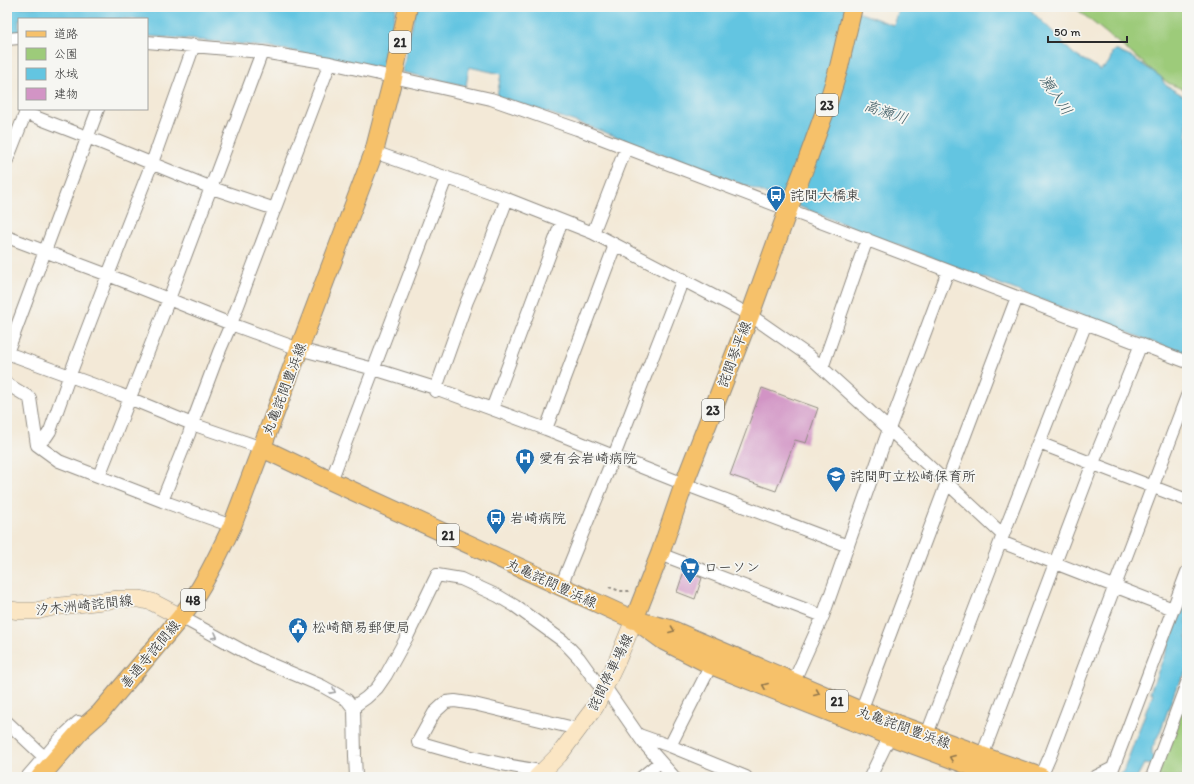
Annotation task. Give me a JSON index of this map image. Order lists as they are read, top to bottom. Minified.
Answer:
{"streets":{"main road":["21","23","詫間琴平線","丸亀詫間豊浜線","48","汐木洲崎詫間線","善通寺詫間線","詫間停車場線"]},"crossings":[["23","詫間琴平線"],["詫間琴平線","丸亀詫間豊浜線"],["詫間琴平線","詫間停車場線"],["丸亀詫間豊浜線","善通寺詫間線"],["丸亀詫間豊浜線","詫間停車場線"],["汐木洲崎詫間線","善通寺詫間線"]],"water":["瀬入川","高瀬川"],"places":{"bus stop":["詫間大橋東","岩崎病院"],"hospital":["愛有会岩崎病院"],"school or university":["詫間町立松崎保育所"],"supermarket":["ローソン"],"public building":["松崎簡易郵便局"]},"legend":["道路","公園","水域","建物"],"scale_bar":"50 m"}
